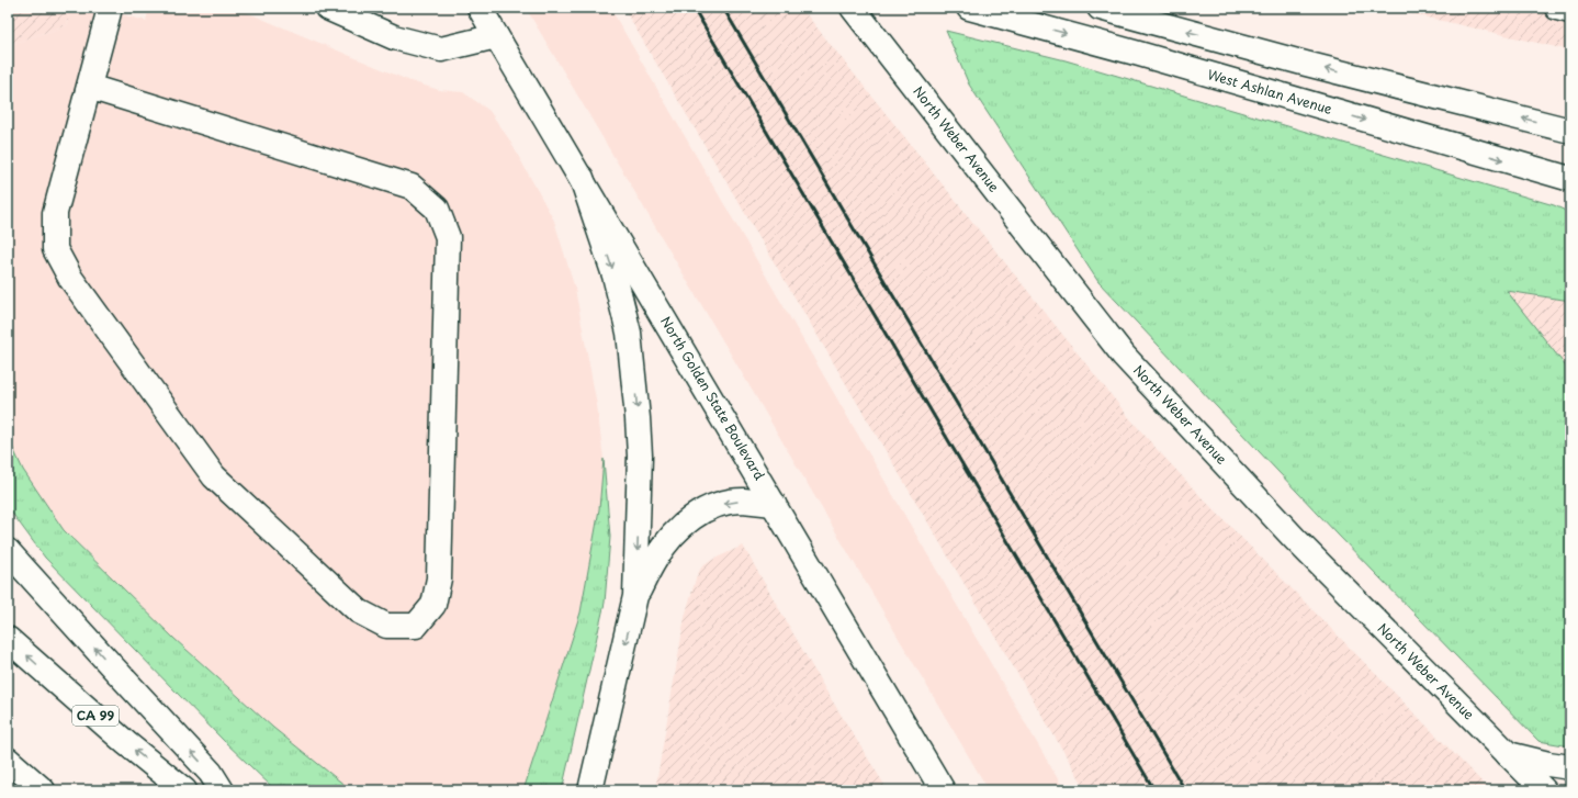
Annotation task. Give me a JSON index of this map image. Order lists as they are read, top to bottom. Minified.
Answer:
{"streets":{"main road":["West Ashlan Avenue","North Weber Avenue","North Golden State Boulevard","CA 99"]}}
